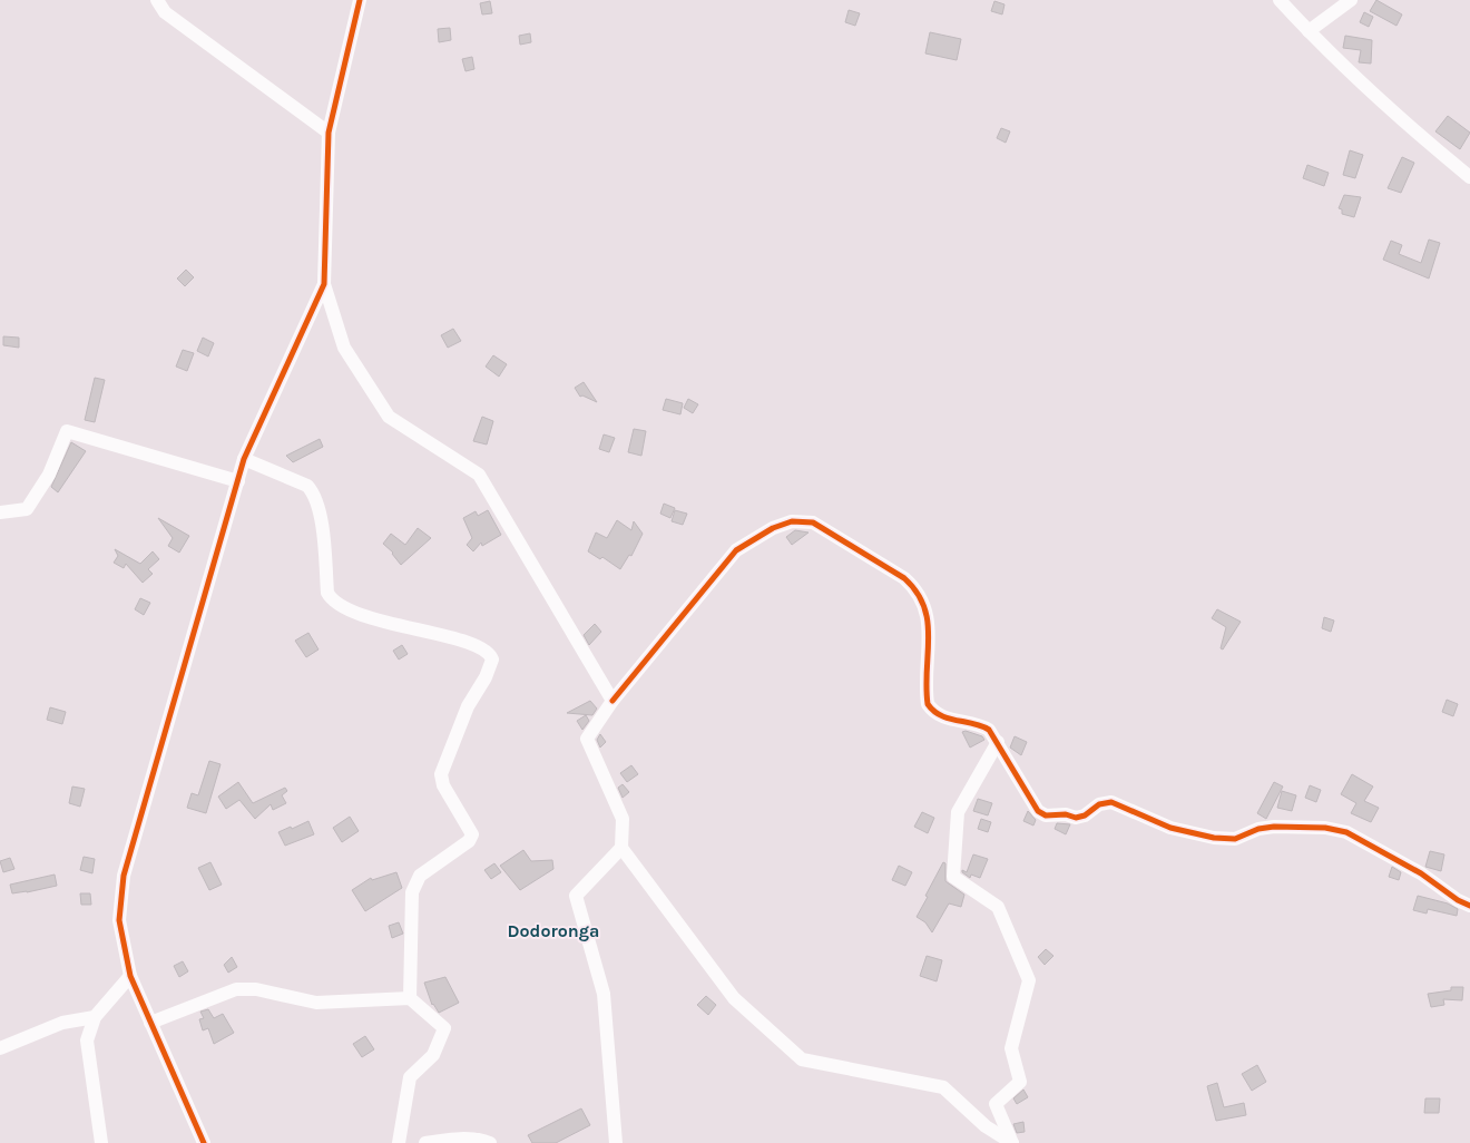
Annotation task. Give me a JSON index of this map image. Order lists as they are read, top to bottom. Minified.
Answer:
{"districts":["Dodoronga"]}
